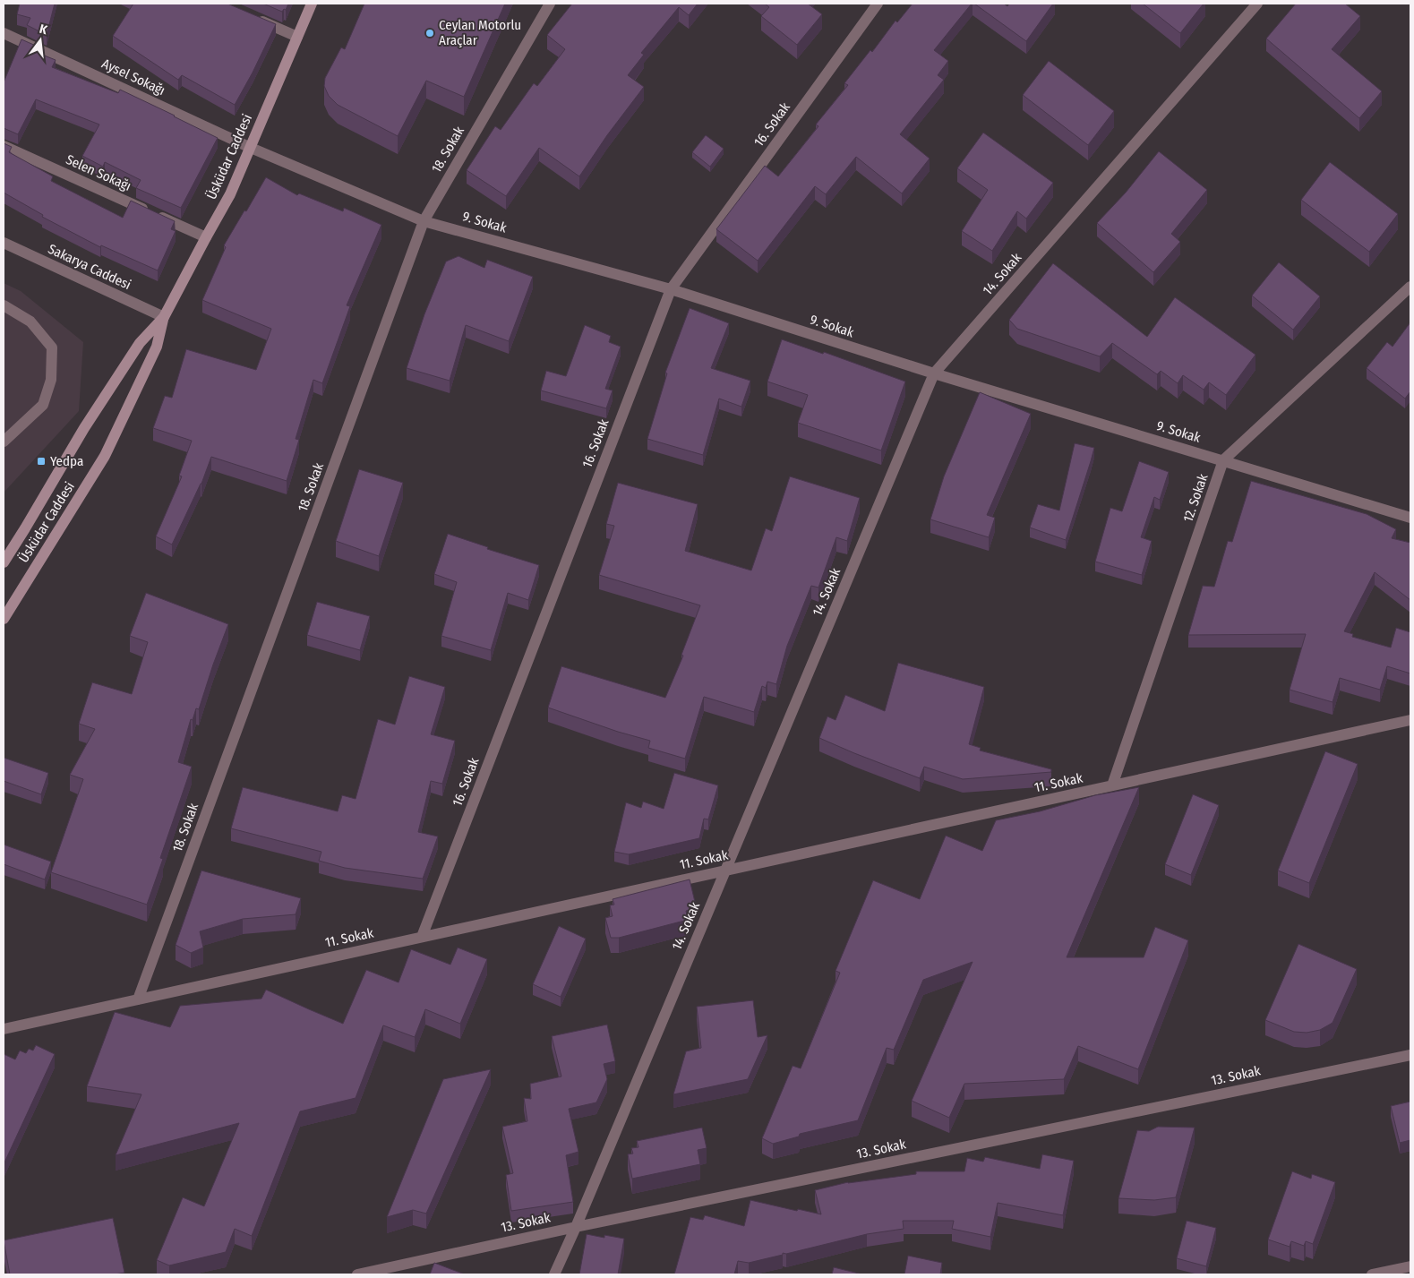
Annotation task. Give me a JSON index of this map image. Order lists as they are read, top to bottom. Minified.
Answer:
{"streets":{"main road":["Üsküdar Caddesi"],"street":["Aysel Sokağı","16. Sokak","18. Sokak","Selen Sokağı","9. Sokak","Sakarya Caddesi","14. Sokak","12. Sokak","11. Sokak","13. Sokak"]},"crossings":[["Aysel Sokağı","Üsküdar Caddesi"],["Aysel Sokağı","9. Sokak"],["16. Sokak","9. Sokak"],["16. Sokak","11. Sokak"],["18. Sokak","9. Sokak"],["18. Sokak","11. Sokak"],["Üsküdar Caddesi","Selen Sokağı"],["Üsküdar Caddesi","9. Sokak"],["Üsküdar Caddesi","Sakarya Caddesi"],["9. Sokak","14. Sokak"],["9. Sokak","12. Sokak"],["14. Sokak","11. Sokak"],["14. Sokak","13. Sokak"],["12. Sokak","11. Sokak"]],"places":{"other":["Ceylan Motorlu Araçlar"],"transit":["Yedpa"]},"north":"top"}
